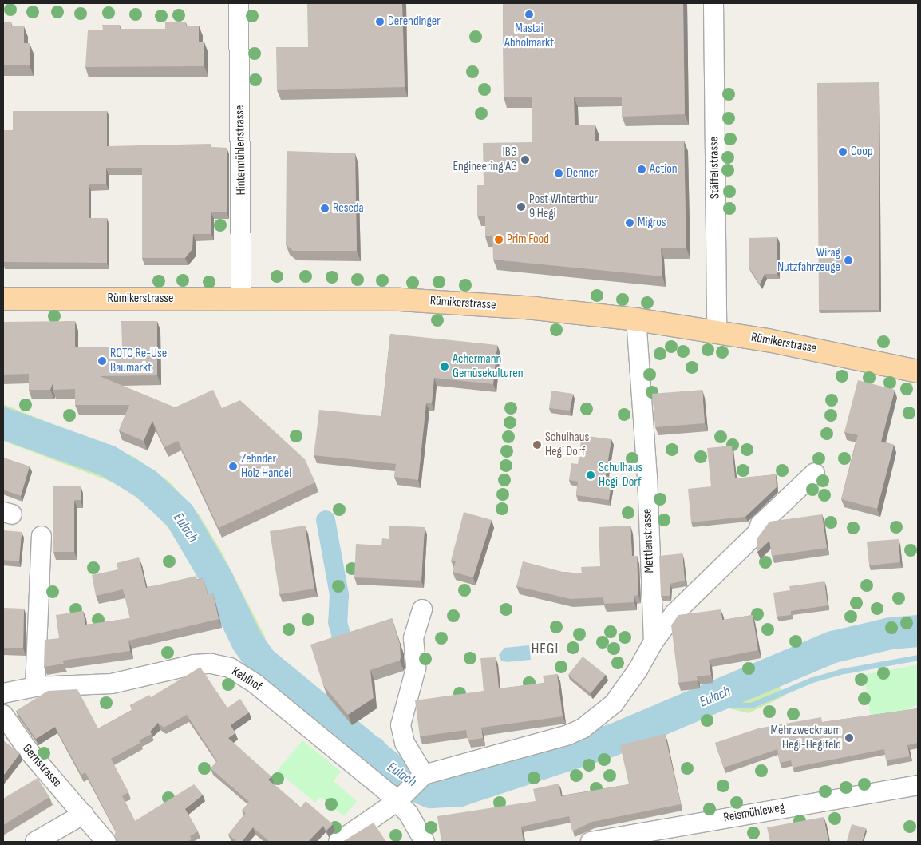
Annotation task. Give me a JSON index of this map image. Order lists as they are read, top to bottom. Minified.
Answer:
{"streets":{"main road":["Rümikerstrasse"],"street":["Hintermühlenstrasse","Stäffelistrasse","Mettlenstrasse","Kehlhof","Gernstrasse","Reismühleweg"]},"crossings":[["Hintermühlenstrasse","Rümikerstrasse"],["Stäffelistrasse","Rümikerstrasse"],["Rümikerstrasse","Mettlenstrasse"],["Mettlenstrasse","Kehlhof"]],"districts":["HEGI"],"water":["Eulach"],"places":["Mastai Abholmarkt","Derendinger","Coop","IBG Engineering AG","Action","Denner","Post Winterthur 9 Hegi","Reseda","Migros","Prim Food","Wirag Nutzfahrzeuge","ROTO Re-Use Baumarkt","Achermann Gemüsekulturen","Schulhaus Hegi Dorf","Zehnder Holz Handel","Schulhaus Hegi-Dorf","Mehrzweckraum Hegi-Hegifeld"]}
